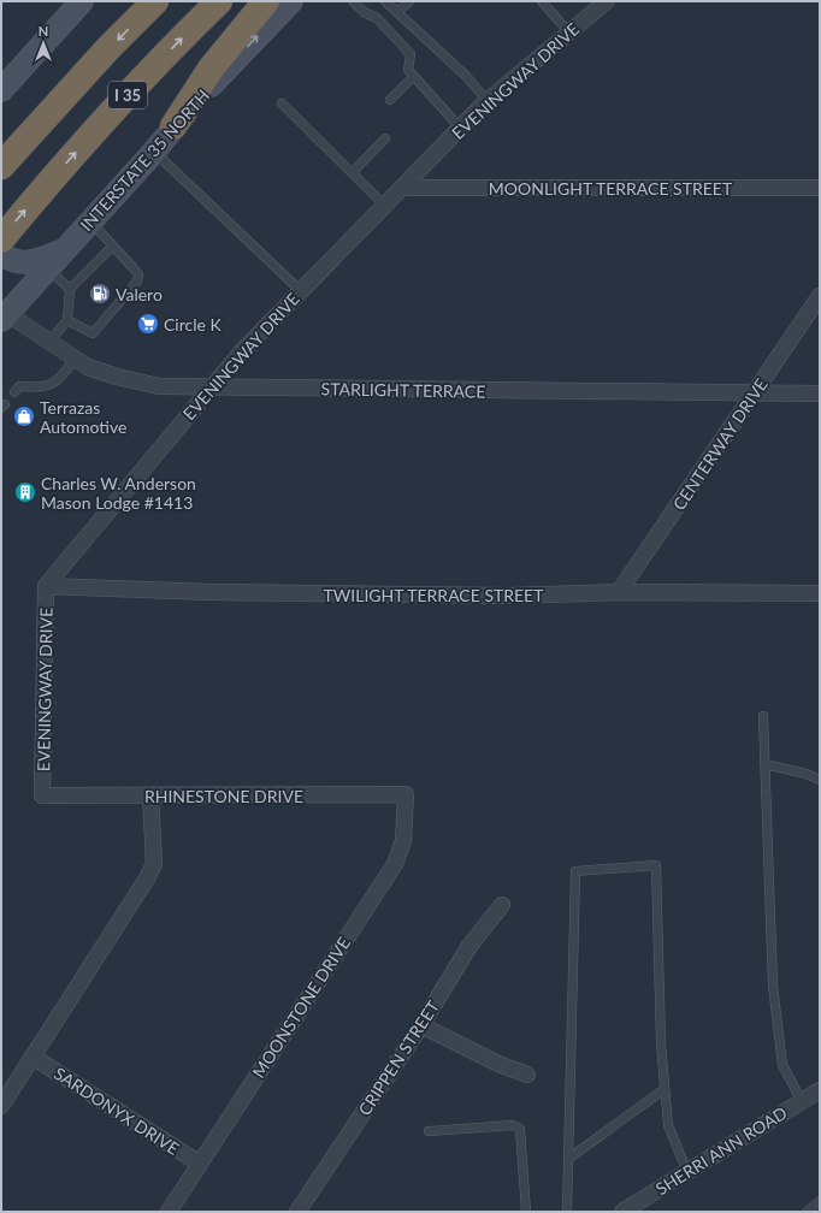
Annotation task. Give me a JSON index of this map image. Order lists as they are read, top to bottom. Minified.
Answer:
{"streets":{"highway":["I 35"],"main road":["INTERSTATE 35 NORTH"],"street":["EVENINGWAY DRIVE","MOONLIGHT TERRACE STREET","STARLIGHT TERRACE","CENTERWAY DRIVE","TWILIGHT TERRACE STREET","RHINESTONE DRIVE","MOONSTONE DRIVE","CRIPPEN STREET","SARDONYX DRIVE","SHERRI ANN ROAD"]},"crossings":[["EVENINGWAY DRIVE","MOONLIGHT TERRACE STREET"],["EVENINGWAY DRIVE","STARLIGHT TERRACE"],["EVENINGWAY DRIVE","TWILIGHT TERRACE STREET"],["EVENINGWAY DRIVE","RHINESTONE DRIVE"],["INTERSTATE 35 NORTH","STARLIGHT TERRACE"],["STARLIGHT TERRACE","CENTERWAY DRIVE"],["CENTERWAY DRIVE","TWILIGHT TERRACE STREET"],["RHINESTONE DRIVE","MOONSTONE DRIVE"],["MOONSTONE DRIVE","SARDONYX DRIVE"]],"one_way":["INTERSTATE 35 NORTH"],"places":{"fuel station":["Valero"],"supermarket":["Circle K"],"shop":["Terrazas Automotive"],"building":["Charles W. Anderson Mason Lodge #1413"]},"north":"top"}
